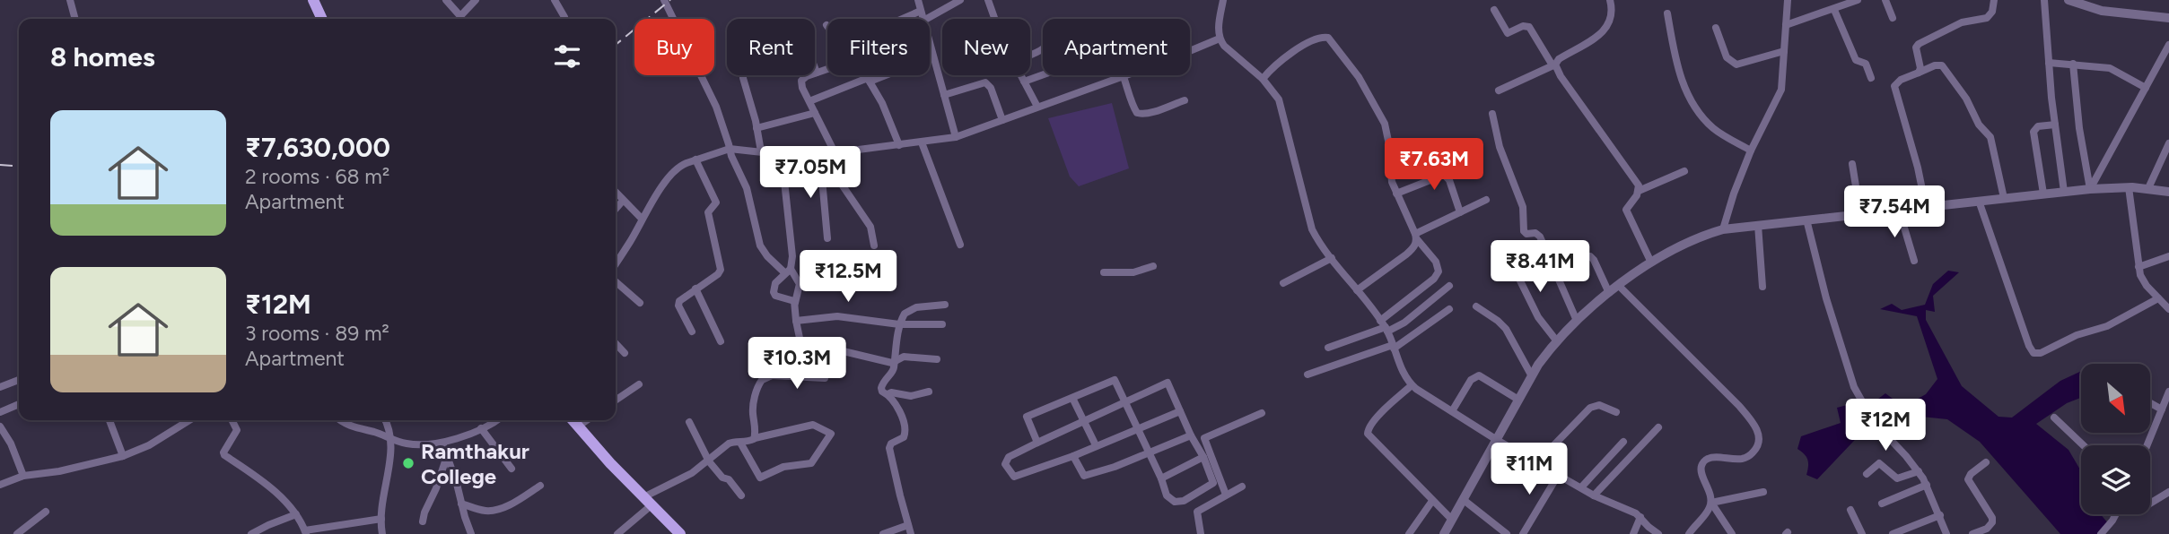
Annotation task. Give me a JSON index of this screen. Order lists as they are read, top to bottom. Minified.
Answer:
{"places":["Ramthakur College"],"north":"bottom right","page":{"chip":["Buy","Rent","Filters","New","Apartment"],"heading":"8 homes","list":[{"name":"₹7,630,000","note":"2 rooms · 68 m² · Apartment"},{"name":"₹12M","note":"3 rooms · 89 m² · Apartment"}],"price":["₹7.63M","₹7.05M","₹7.54M","₹8.41M","₹12.5M","₹10.3M","₹12M","₹11M"]}}
